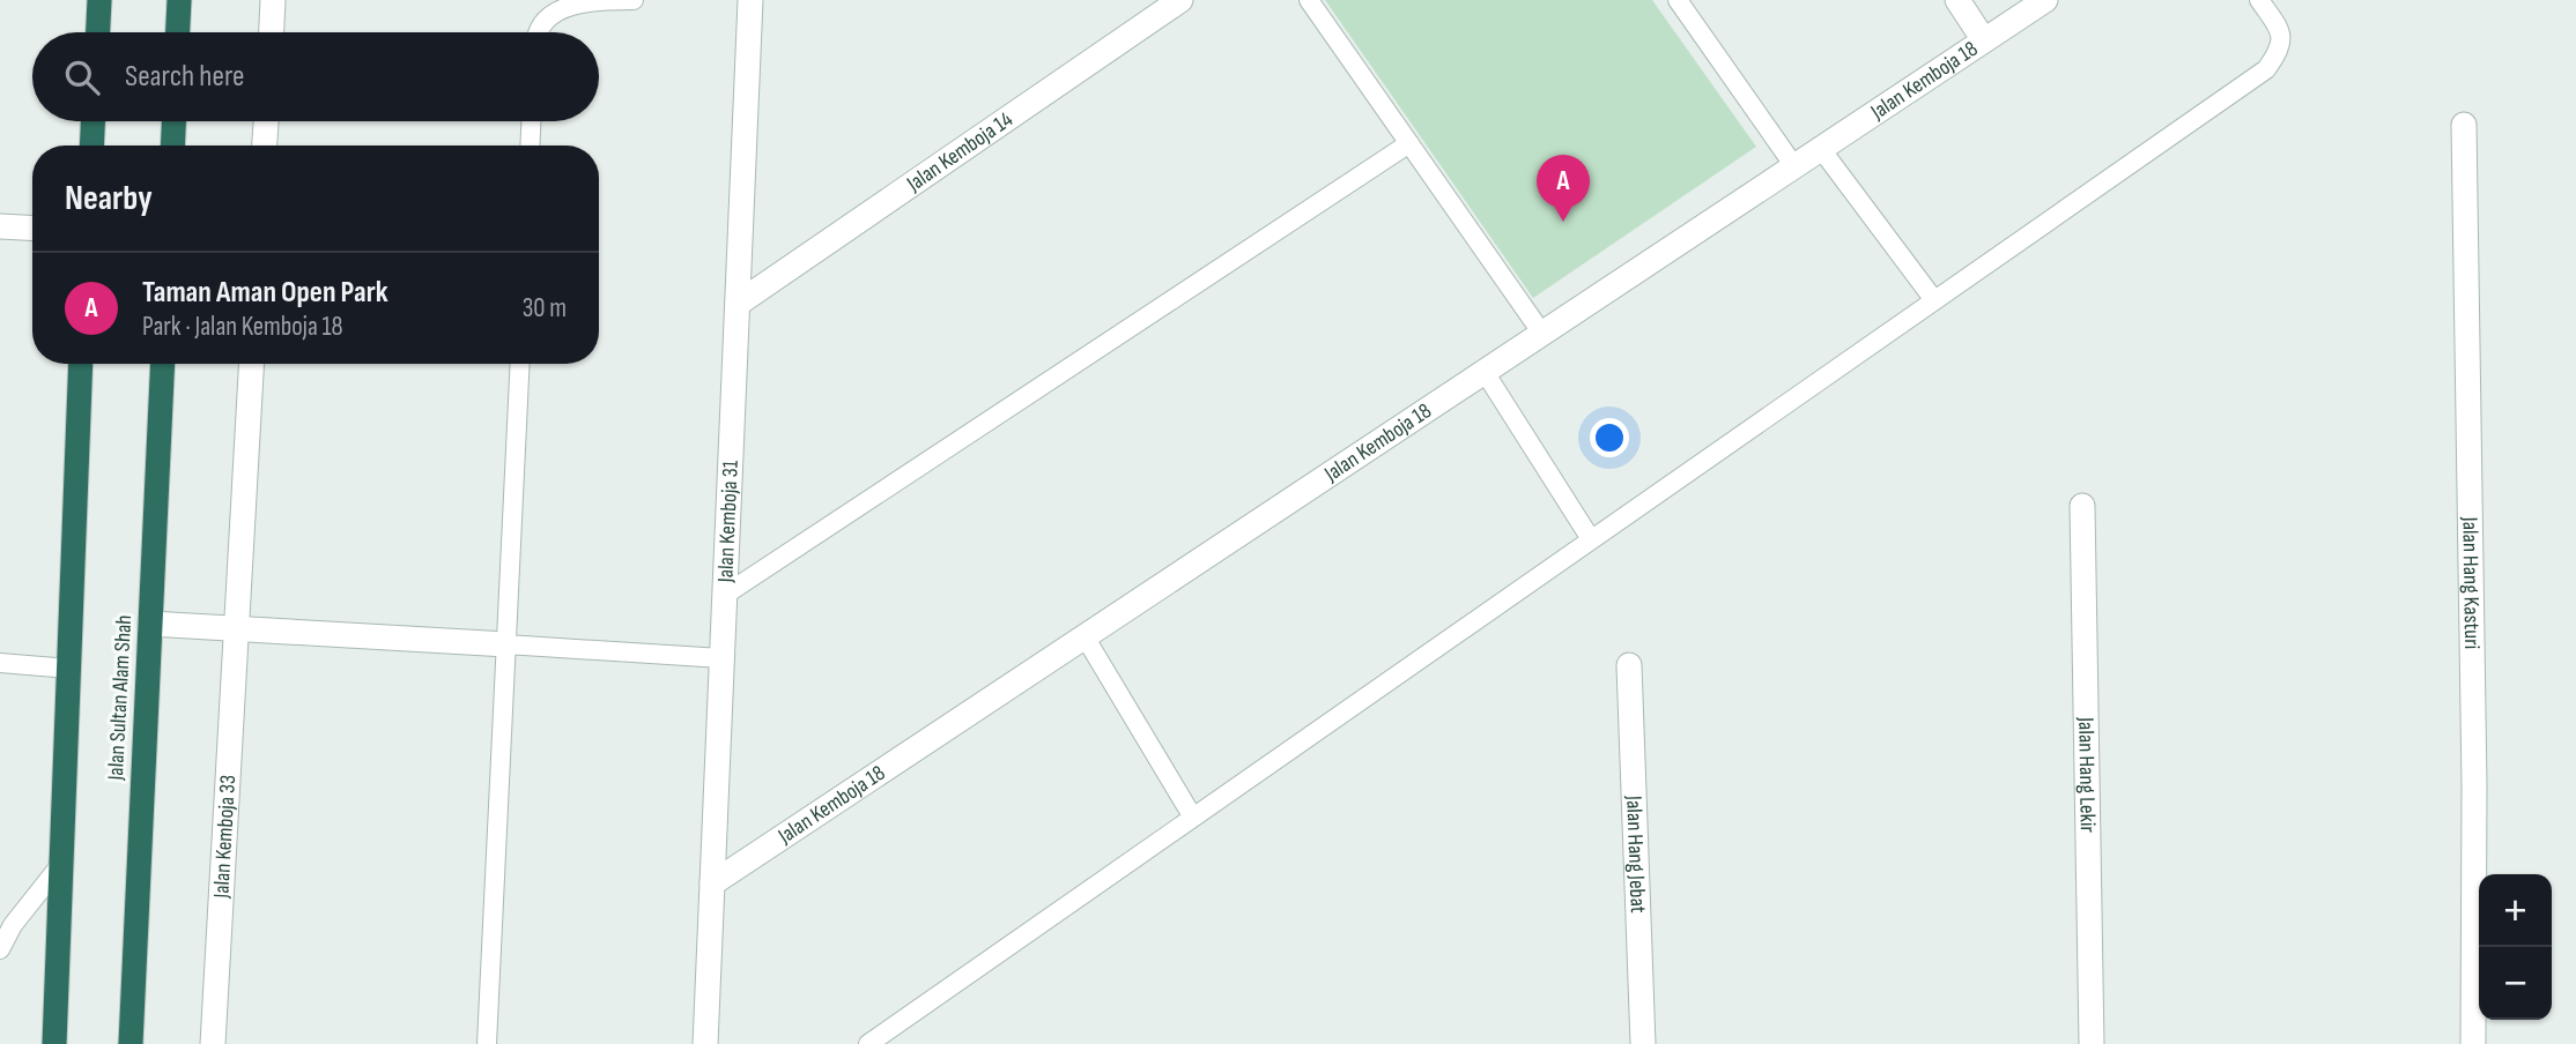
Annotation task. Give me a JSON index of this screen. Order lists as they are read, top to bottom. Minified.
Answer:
{"streets":{"highway":["Jalan Sultan Alam Shah"],"street":["Jalan Kemboja 18","Jalan Kemboja 14","Jalan Kemboja 31","Jalan Hang Kasturi","Jalan Hang Lekir","Jalan Kemboja 33","Jalan Hang Jebat"]},"crossings":[["Jalan Kemboja 18","Jalan Kemboja 31"],["Jalan Kemboja 14","Jalan Kemboja 31"]],"page":{"search":"Search here","heading":"Nearby","pins":"A","list":[{"mark":"A","name":"Taman Aman Open Park","note":"Park · Jalan Kemboja 18","value":"30 m"}],"map_buttons":["+","−"]}}
